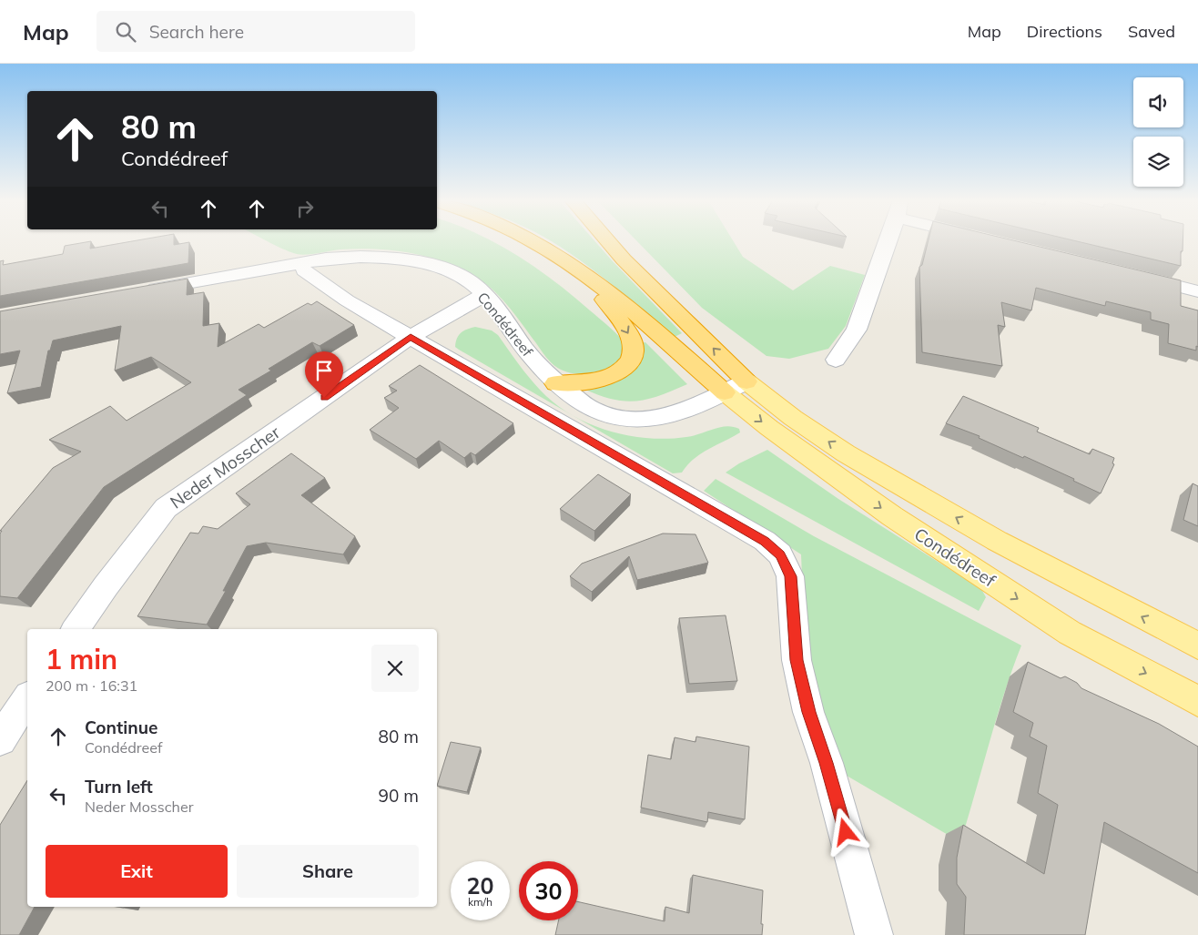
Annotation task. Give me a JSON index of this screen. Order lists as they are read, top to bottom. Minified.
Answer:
{"streets":{"main road":["Condédreef"],"street":["Neder Mosscher"]},"crossings":[["Condédreef","Neder Mosscher"]],"page":{"header":"Map","search":"Search here","nav":["Map","Directions","Saved"],"turn":["80 m","Condédreef"],"heading":["1 min","200 m · 16:31"],"list":[{"name":"Continue","note":"Condédreef","value":"80 m"},{"name":"Turn left","note":"Neder Mosscher","value":"90 m"}],"buttons":["Exit","Share"],"speed":"20 km/h","limit":"30"}}
